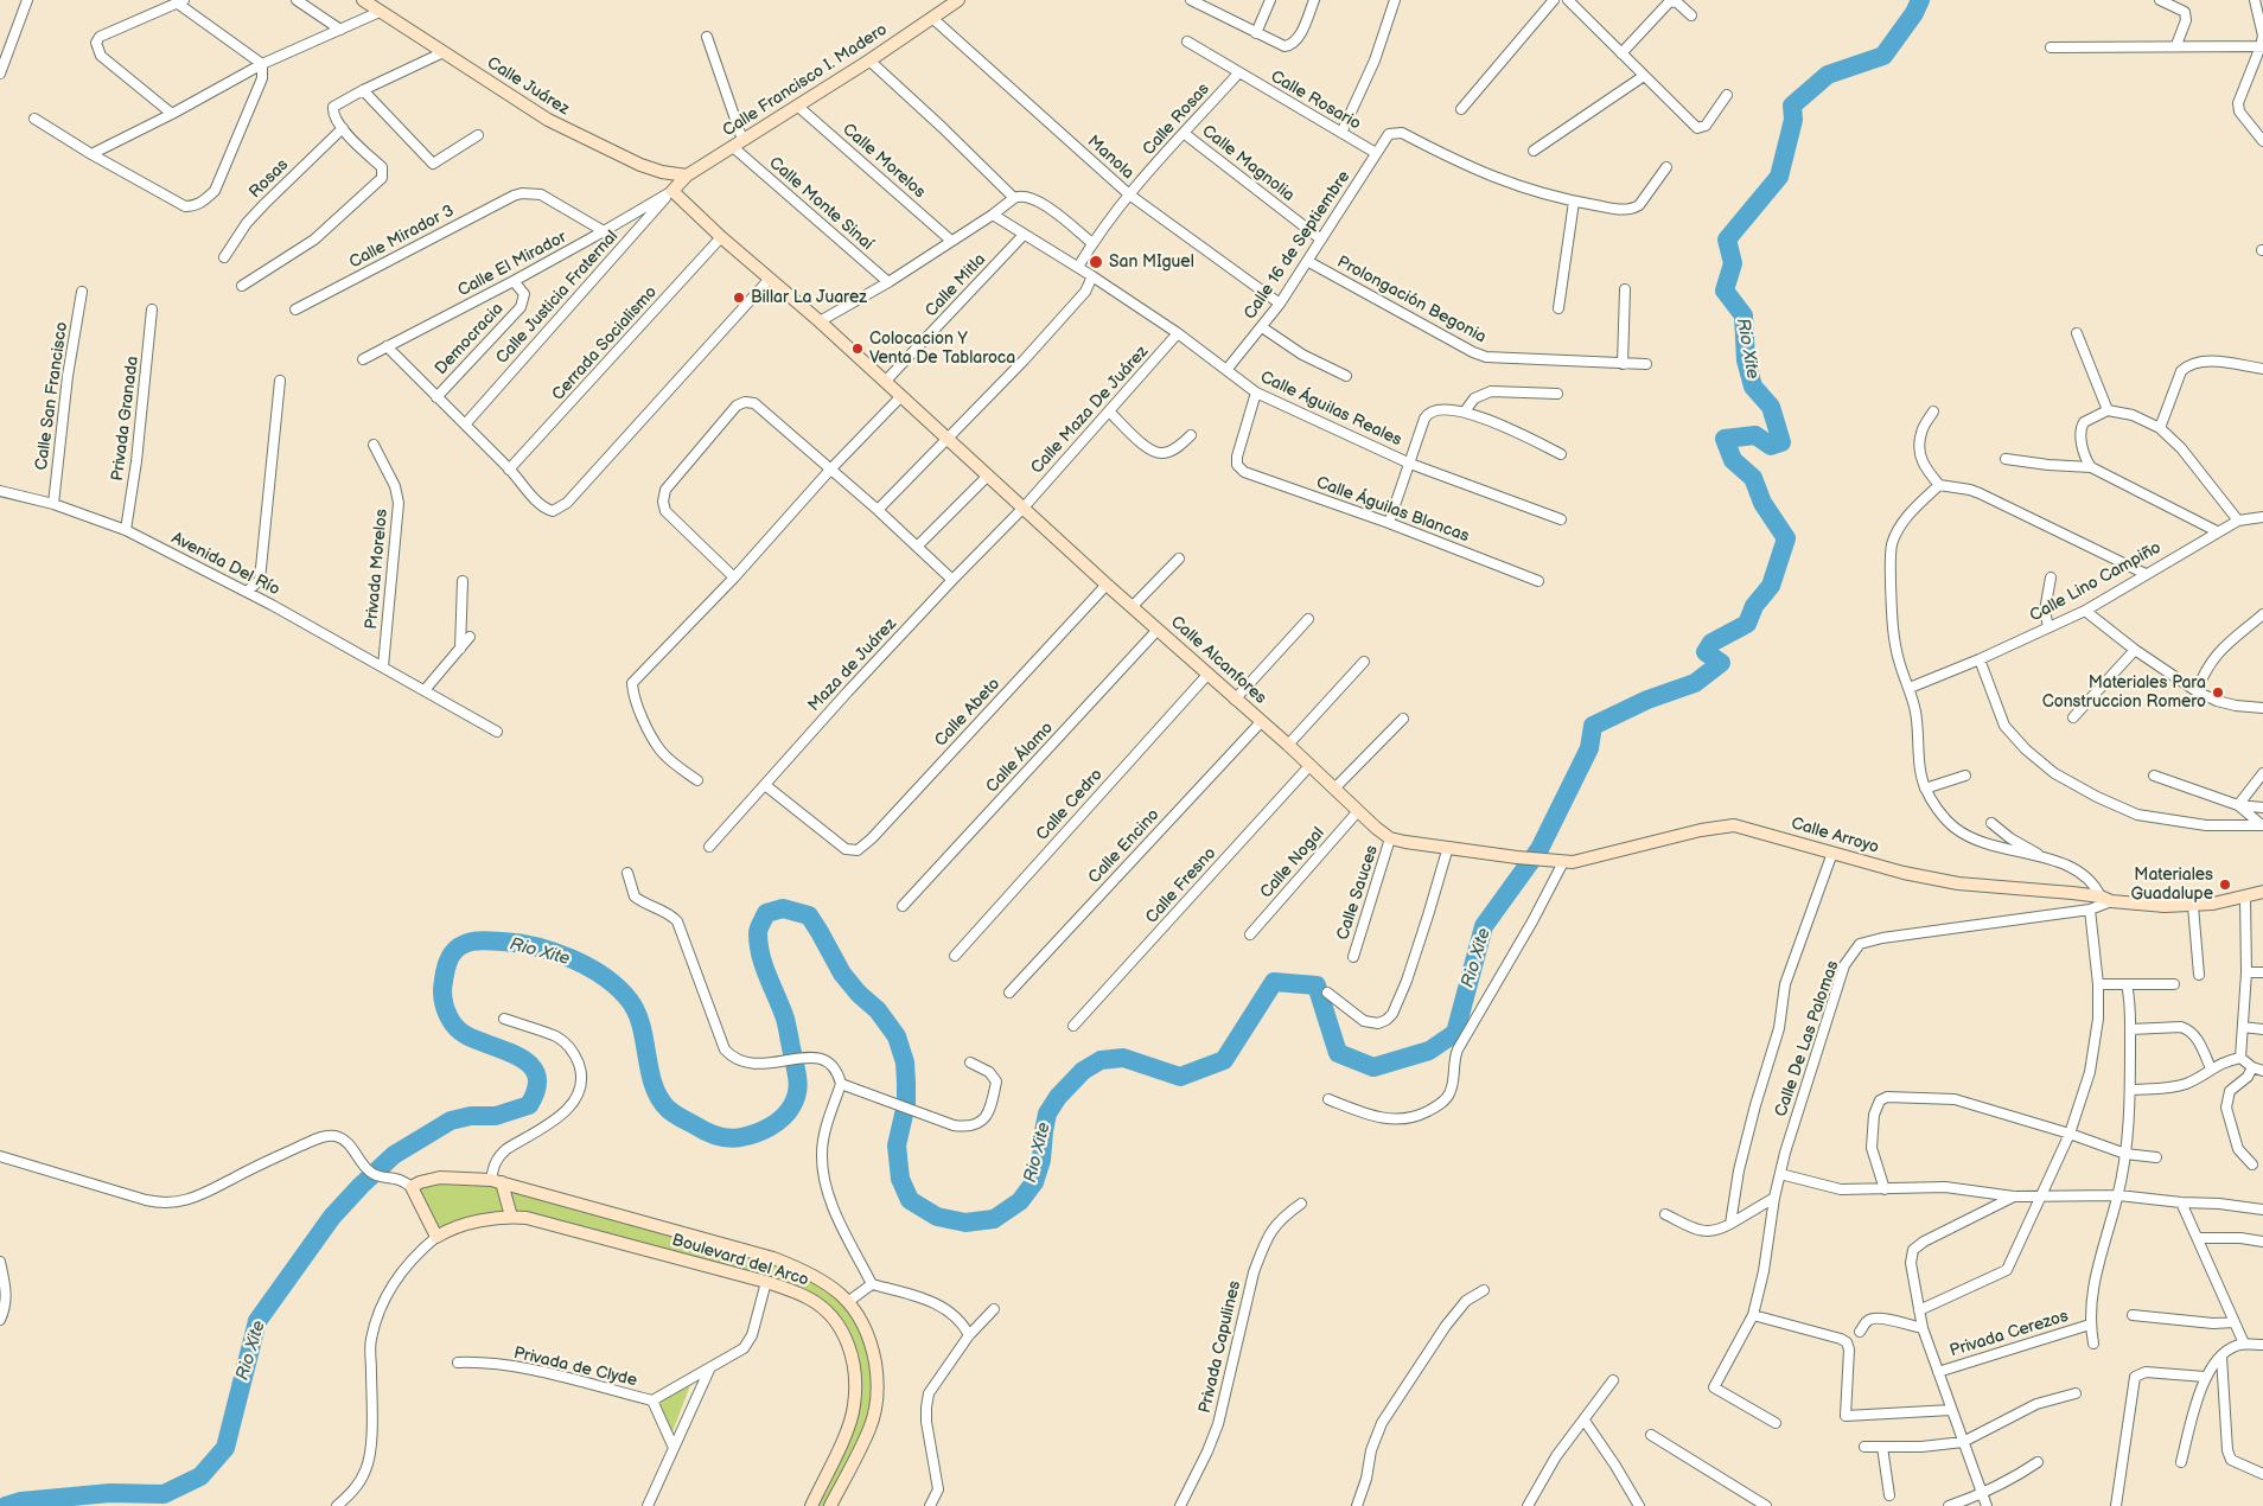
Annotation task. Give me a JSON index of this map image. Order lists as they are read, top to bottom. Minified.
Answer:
{"streets":{"street":["Calle Francisco I. Madero","Calle Juárez","Calle Rosario","Calle Rosas","Manola","Calle Morelos","Calle Magnolia","Rosas","Calle Monte Sinaí","Calle Mirador 3","Calle 16 de Septiembre","Calle El Mirador","Calle Mitla","Calle Justicia Fraternal","Prolongación Begonia","Democracia","Cerrada Socialismo","Calle San Francisco","Calle Águilas Reales","Calle Maza De Juárez","Privada Granada","Calle Águilas Blancas","Avenida Del Río","Privada Morelos","Calle Lino Campiño","Calle Alcanfores","Maza de Juárez","Calle Abeto","Calle Álamo","Calle Cedro","Calle Arroyo","Calle Encino","Calle Nogal","Calle Fresno","Calle Sauces","Calle De Las Palomas","Boulevard del Arco","Privada Cerezos","Privada Capulines","Privada de Clyde"]},"crossings":[["Calle Francisco I. Madero","Calle Juárez"],["Calle Francisco I. Madero","Manola"],["Calle Francisco I. Madero","Calle Morelos"],["Calle Francisco I. Madero","Calle Monte Sinaí"],["Calle Francisco I. Madero","Calle El Mirador"],["Calle Francisco I. Madero","Calle Justicia Fraternal"],["Calle Francisco I. Madero","Calle Alcanfores"],["Calle Rosario","Calle Rosas"],["Calle Rosario","Calle 16 de Septiembre"],["Calle Rosas","Manola"],["Calle Rosas","Calle Magnolia"],["Manola","Calle 16 de Septiembre"],["Calle Magnolia","Calle 16 de Septiembre"],["Calle Mirador 3","Calle El Mirador"],["Calle 16 de Septiembre","Prolongación Begonia"],["Calle 16 de Septiembre","Calle Águilas Reales"],["Calle El Mirador","Calle Justicia Fraternal"],["Calle El Mirador","Democracia"],["Calle El Mirador","Calle Alcanfores"],["Calle Mitla","Calle Águilas Reales"],["Calle Mitla","Calle Alcanfores"],["Calle Justicia Fraternal","Calle Alcanfores"],["Cerrada Socialismo","Calle Alcanfores"],["Calle San Francisco","Avenida Del Río"],["Calle Águilas Reales","Calle Maza De Juárez"],["Calle Águilas Reales","Calle Águilas Blancas"],["Calle Maza De Juárez","Calle Alcanfores"],["Calle Maza De Juárez","Maza de Juárez"],["Privada Granada","Avenida Del Río"],["Avenida Del Río","Privada Morelos"],["Calle Alcanfores","Maza de Juárez"],["Calle Alcanfores","Calle Abeto"],["Calle Alcanfores","Calle Álamo"],["Calle Alcanfores","Calle Cedro"],["Calle Alcanfores","Calle Arroyo"],["Calle Alcanfores","Calle Encino"],["Calle Alcanfores","Calle Nogal"],["Calle Alcanfores","Calle Fresno"],["Calle Alcanfores","Calle Sauces"],["Maza de Juárez","Calle Abeto"],["Calle Arroyo","Calle Sauces"],["Calle Arroyo","Calle De Las Palomas"],["Boulevard del Arco","Privada de Clyde"]],"water":["Rio Xite"],"places":["San MIguel","Billar La Juarez","Colocacion Y Venta De Tablaroca","Materiales Para Construccion Romero","Materiales Guadalupe"]}
